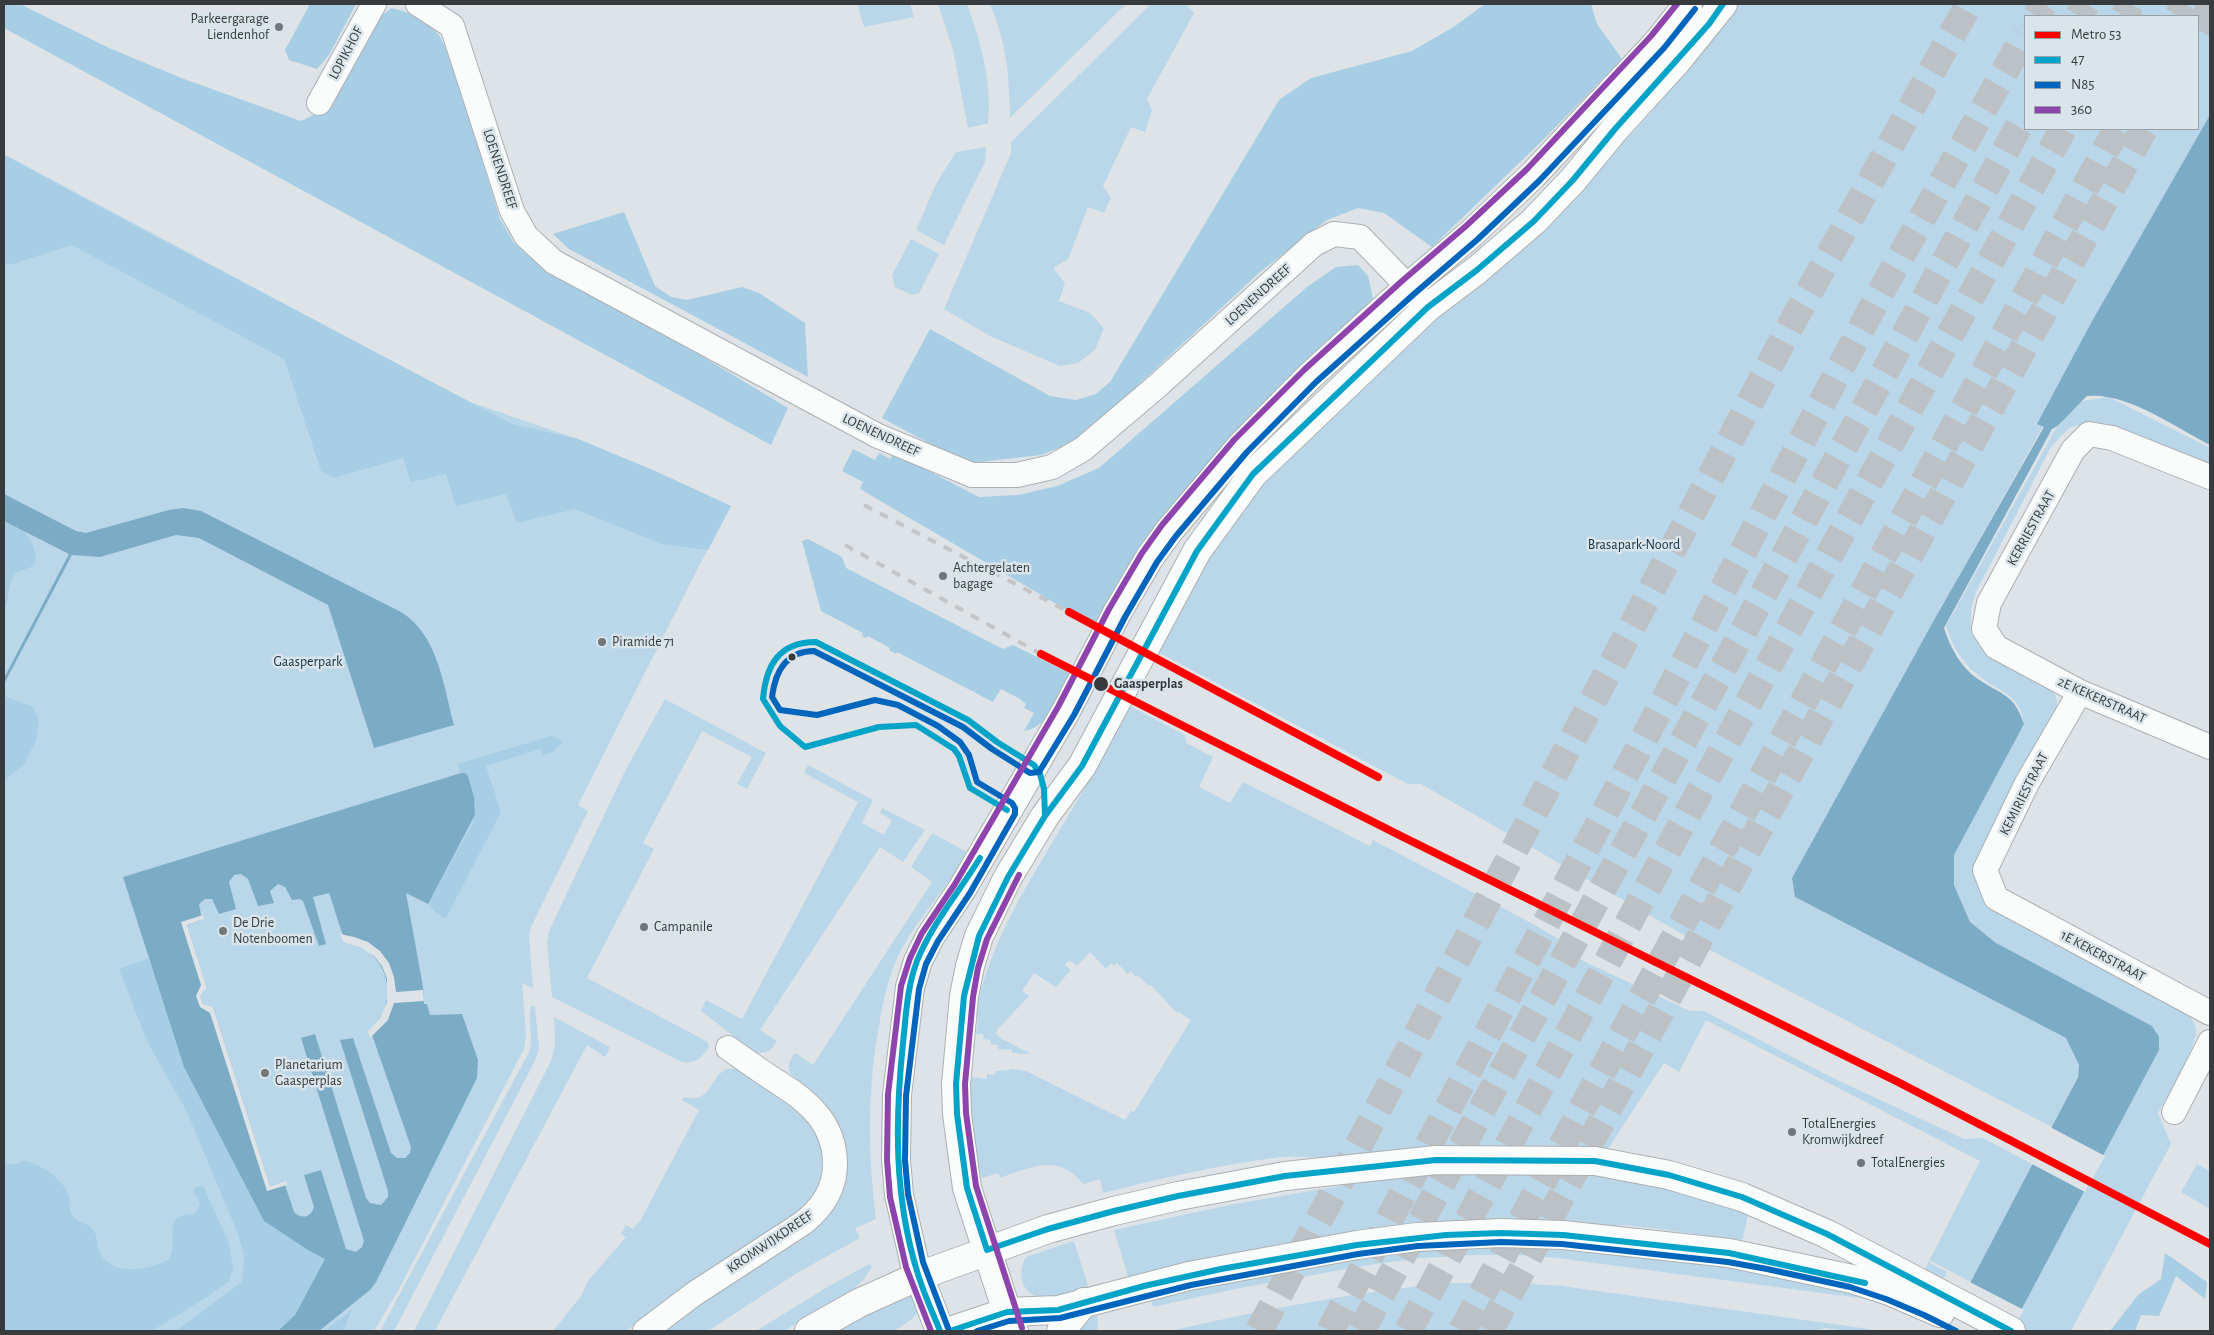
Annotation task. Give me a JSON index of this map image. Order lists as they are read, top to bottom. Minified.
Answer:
{"streets":{"street":["LOPIKHOF","LOENENDREEF","KERRIESTRAAT","2E KEKERSTRAAT","KEMIRIESTRAAT","1E KEKERSTRAAT","KROMWIJKDREEF"]},"crossings":[["KERRIESTRAAT","2E KEKERSTRAAT"],["2E KEKERSTRAAT","KEMIRIESTRAAT"],["KEMIRIESTRAAT","1E KEKERSTRAAT"]],"parks":["Brasapark-Noord","Gaasperpark"],"places":["Parkeergarage Liendenhof","Achtergelaten bagage","Piramide 71","Gaasperplas","Campanile","De Drie Notenboomen","Planetarium Gaasperplas","TotalEnergies Kromwijkdreef","TotalEnergies"],"lines":["transit line 47","transit line 360","transit line N85","metro line 53"],"legend":["Metro 53","47","N85","360"]}
